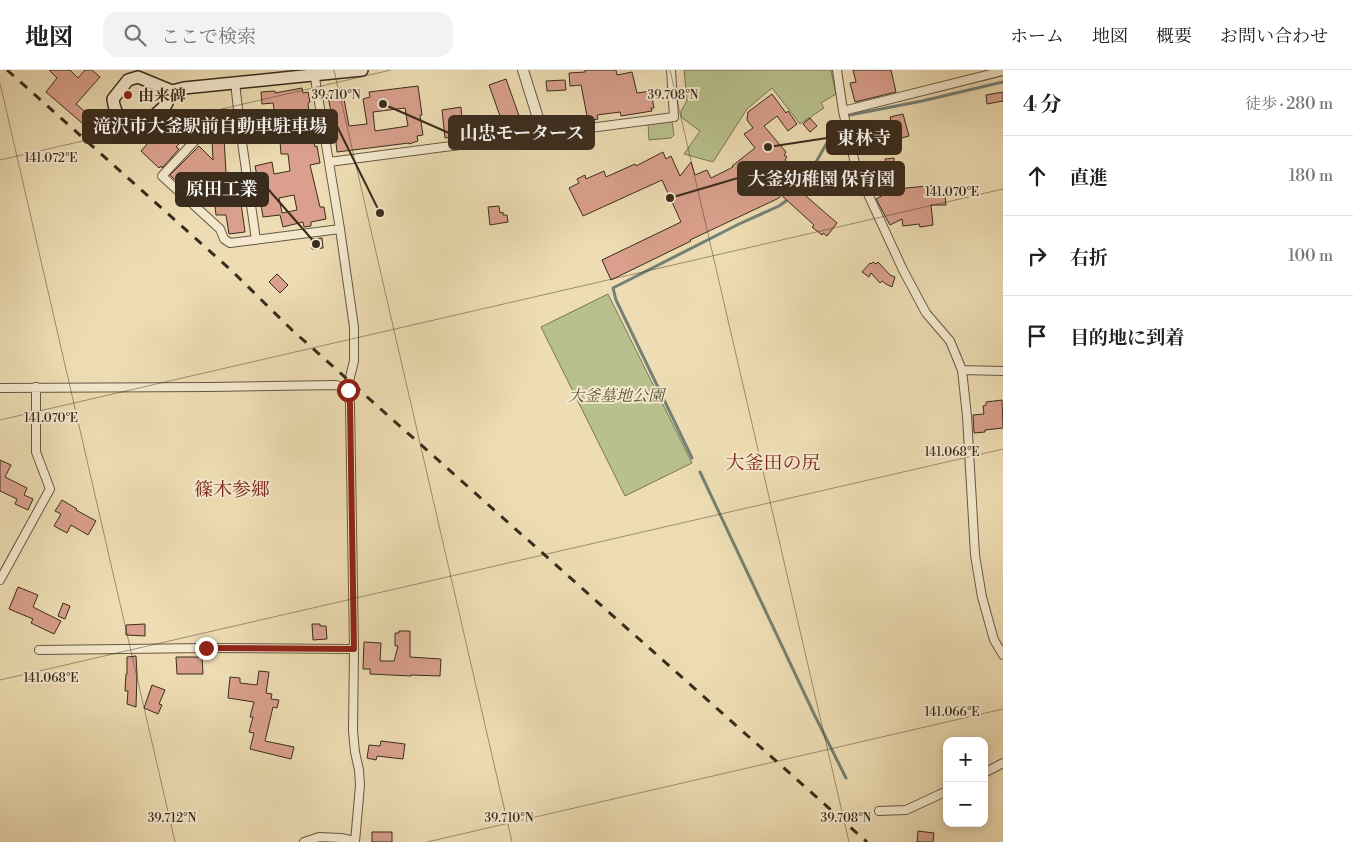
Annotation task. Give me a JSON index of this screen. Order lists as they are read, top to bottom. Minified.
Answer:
{"districts":["大釜田の尻","篠木参郷"],"parks":["大釜墓地公園"],"places":["由来碑","山忠モータース","東林寺","大釜幼稚園 保育園","滝沢市大釜駅前自動車駐車場","原田工業"],"page":{"header":"地図","search":"ここで検索","nav":["ホーム","地図","概要","お問い合わせ"],"heading":["4 分","徒歩 · 280 m"],"list":[["直進","180 m"],["右折","100 m"],"目的地に到着"],"map_buttons":["+","−"]},"coordinates":["39.710°N","39.708°N","141.072°E","141.070°E","141.068°E","141.066°E","39.712°N"]}
